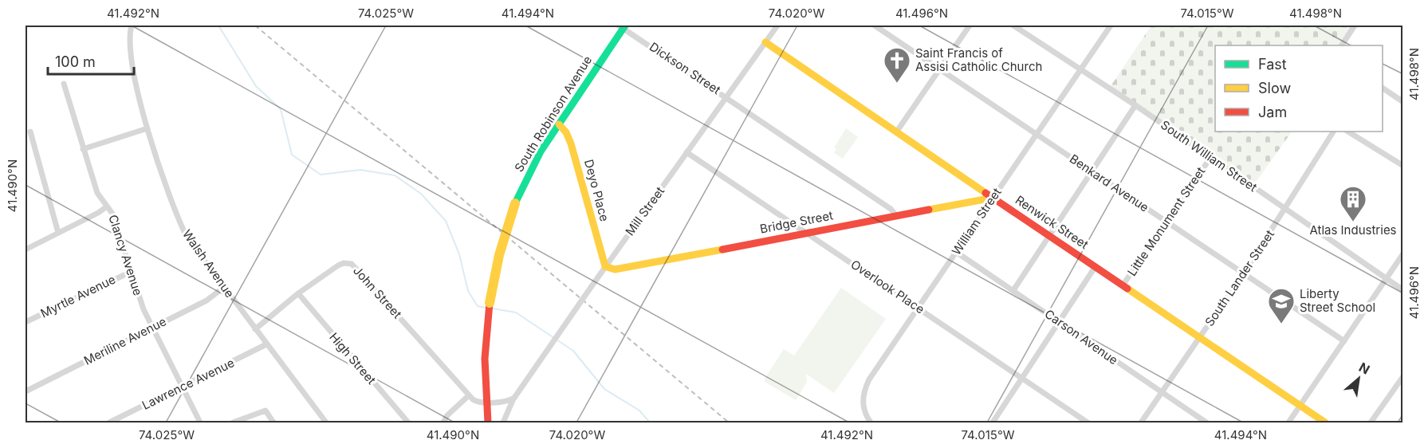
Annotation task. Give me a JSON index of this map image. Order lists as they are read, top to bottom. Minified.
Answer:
{"streets":{"main road":["South Robinson Avenue","Deyo Place","Bridge Street","Renwick Street"],"street":["Dickson Street","South William Street","Benkard Avenue","Mill Street","William Street","Little Monument Street","Clancy Avenue","Walsh Avenue","South Lander Street","Overlook Place","John Street","Myrtle Avenue","Carson Avenue","Meriline Avenue","High Street","Lawrence Avenue"]},"crossings":[["Dickson Street","South Robinson Avenue"],["Dickson Street","Mill Street"],["South Robinson Avenue","Deyo Place"],["South Robinson Avenue","John Street"],["South William Street","William Street"],["South William Street","Little Monument Street"],["South William Street","South Lander Street"],["Benkard Avenue","William Street"],["Benkard Avenue","Little Monument Street"],["Benkard Avenue","South Lander Street"],["Deyo Place","Mill Street"],["Deyo Place","Bridge Street"],["Mill Street","Bridge Street"],["Mill Street","Renwick Street"],["Mill Street","Overlook Place"],["William Street","Bridge Street"],["William Street","Renwick Street"],["William Street","Overlook Place"],["William Street","Carson Avenue"],["Little Monument Street","Renwick Street"],["Bridge Street","Renwick Street"],["Bridge Street","Overlook Place"],["Renwick Street","South Lander Street"],["Clancy Avenue","Myrtle Avenue"],["Clancy Avenue","Meriline Avenue"],["Clancy Avenue","Lawrence Avenue"],["Walsh Avenue","John Street"],["Walsh Avenue","Meriline Avenue"],["Walsh Avenue","Lawrence Avenue"],["South Lander Street","Carson Avenue"],["John Street","High Street"]],"places":{"church":["Saint Francis of Assisi Catholic Church"],"building":["Atlas Industries"],"school or university":["Liberty Street School"]},"legend":["Fast","Slow","Jam"],"scale_bar":"100 m","north":"top right","coordinates":["41.492°N","74.025°W","41.494°N","74.020°W","41.496°N","74.015°W","41.498°N","41.490°N"]}
